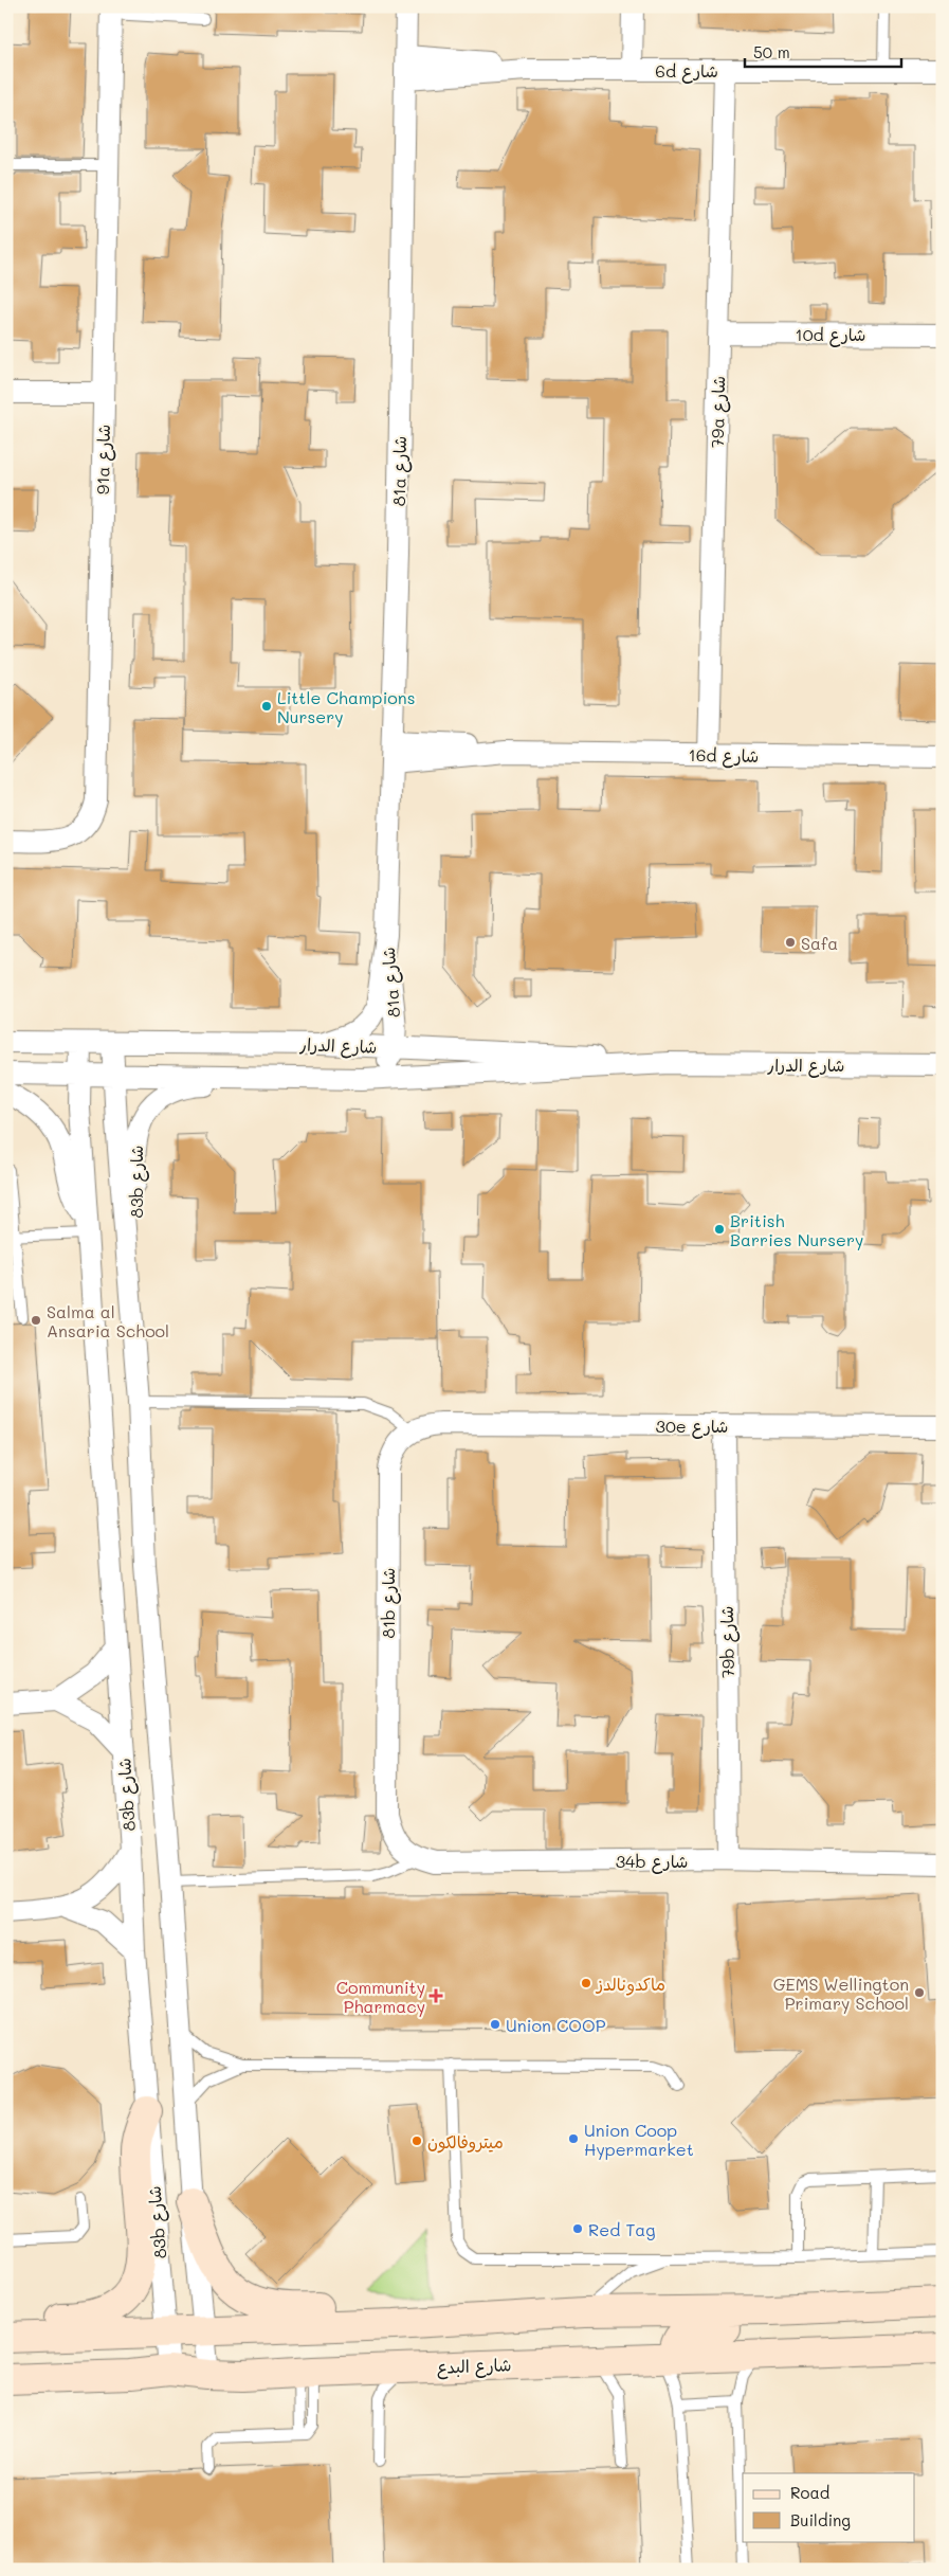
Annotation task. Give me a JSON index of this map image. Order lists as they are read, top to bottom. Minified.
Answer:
{"streets":{"main road":["شارع البدع"],"street":["6d شارع","10d شارع","79a شارع","91a شارع","81a شارع","16d شارع","شارع الدرار","83b شارع","30e شارع","81b شارع","79b شارع","34b شارع"]},"crossings":[["6d شارع","79a شارع"],["6d شارع","81a شارع"],["10d شارع","79a شارع"],["79a شارع","16d شارع"],["81a شارع","16d شارع"],["81a شارع","شارع الدرار"],["شارع الدرار","83b شارع"],["83b شارع","شارع البدع"],["30e شارع","81b شارع"],["30e شارع","79b شارع"],["81b شارع","34b شارع"],["79b شارع","34b شارع"]],"places":{"other":["Little Champions Nursery","Safa","British Barries Nursery","Salma al Ansaria School","ماكدونالدز","GEMS Wellington Primary School","Union COOP","Union Coop Hypermarket","ميتروفالكون","Red Tag"],"health":["Community Pharmacy"]},"legend":["Road","Building"],"scale_bar":"50 m"}
